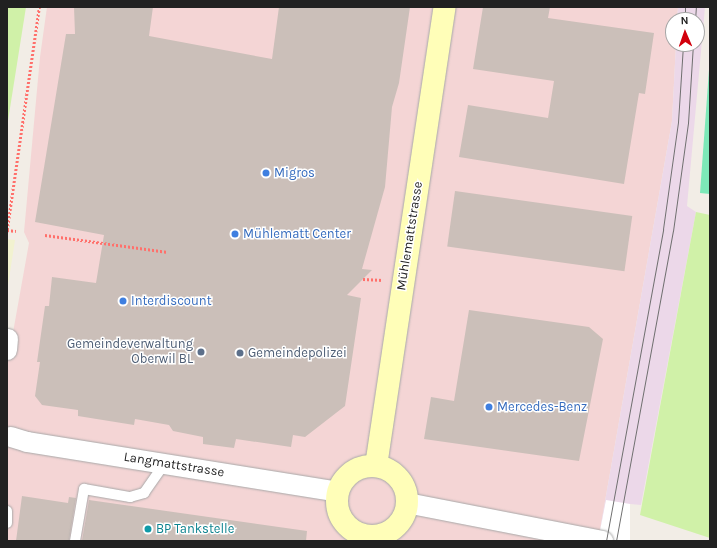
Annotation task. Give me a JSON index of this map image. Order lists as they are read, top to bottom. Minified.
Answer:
{"streets":{"main road":["Mühlemattstrasse"],"street":["Langmattstrasse"]},"crossings":[["Mühlemattstrasse","Langmattstrasse"]],"places":["Migros","Mühlematt Center","Interdiscount","Gemeindeverwaltung Oberwil BL","Gemeindepolizei","Mercedes-Benz","BP Tankstelle"],"north":"top"}
